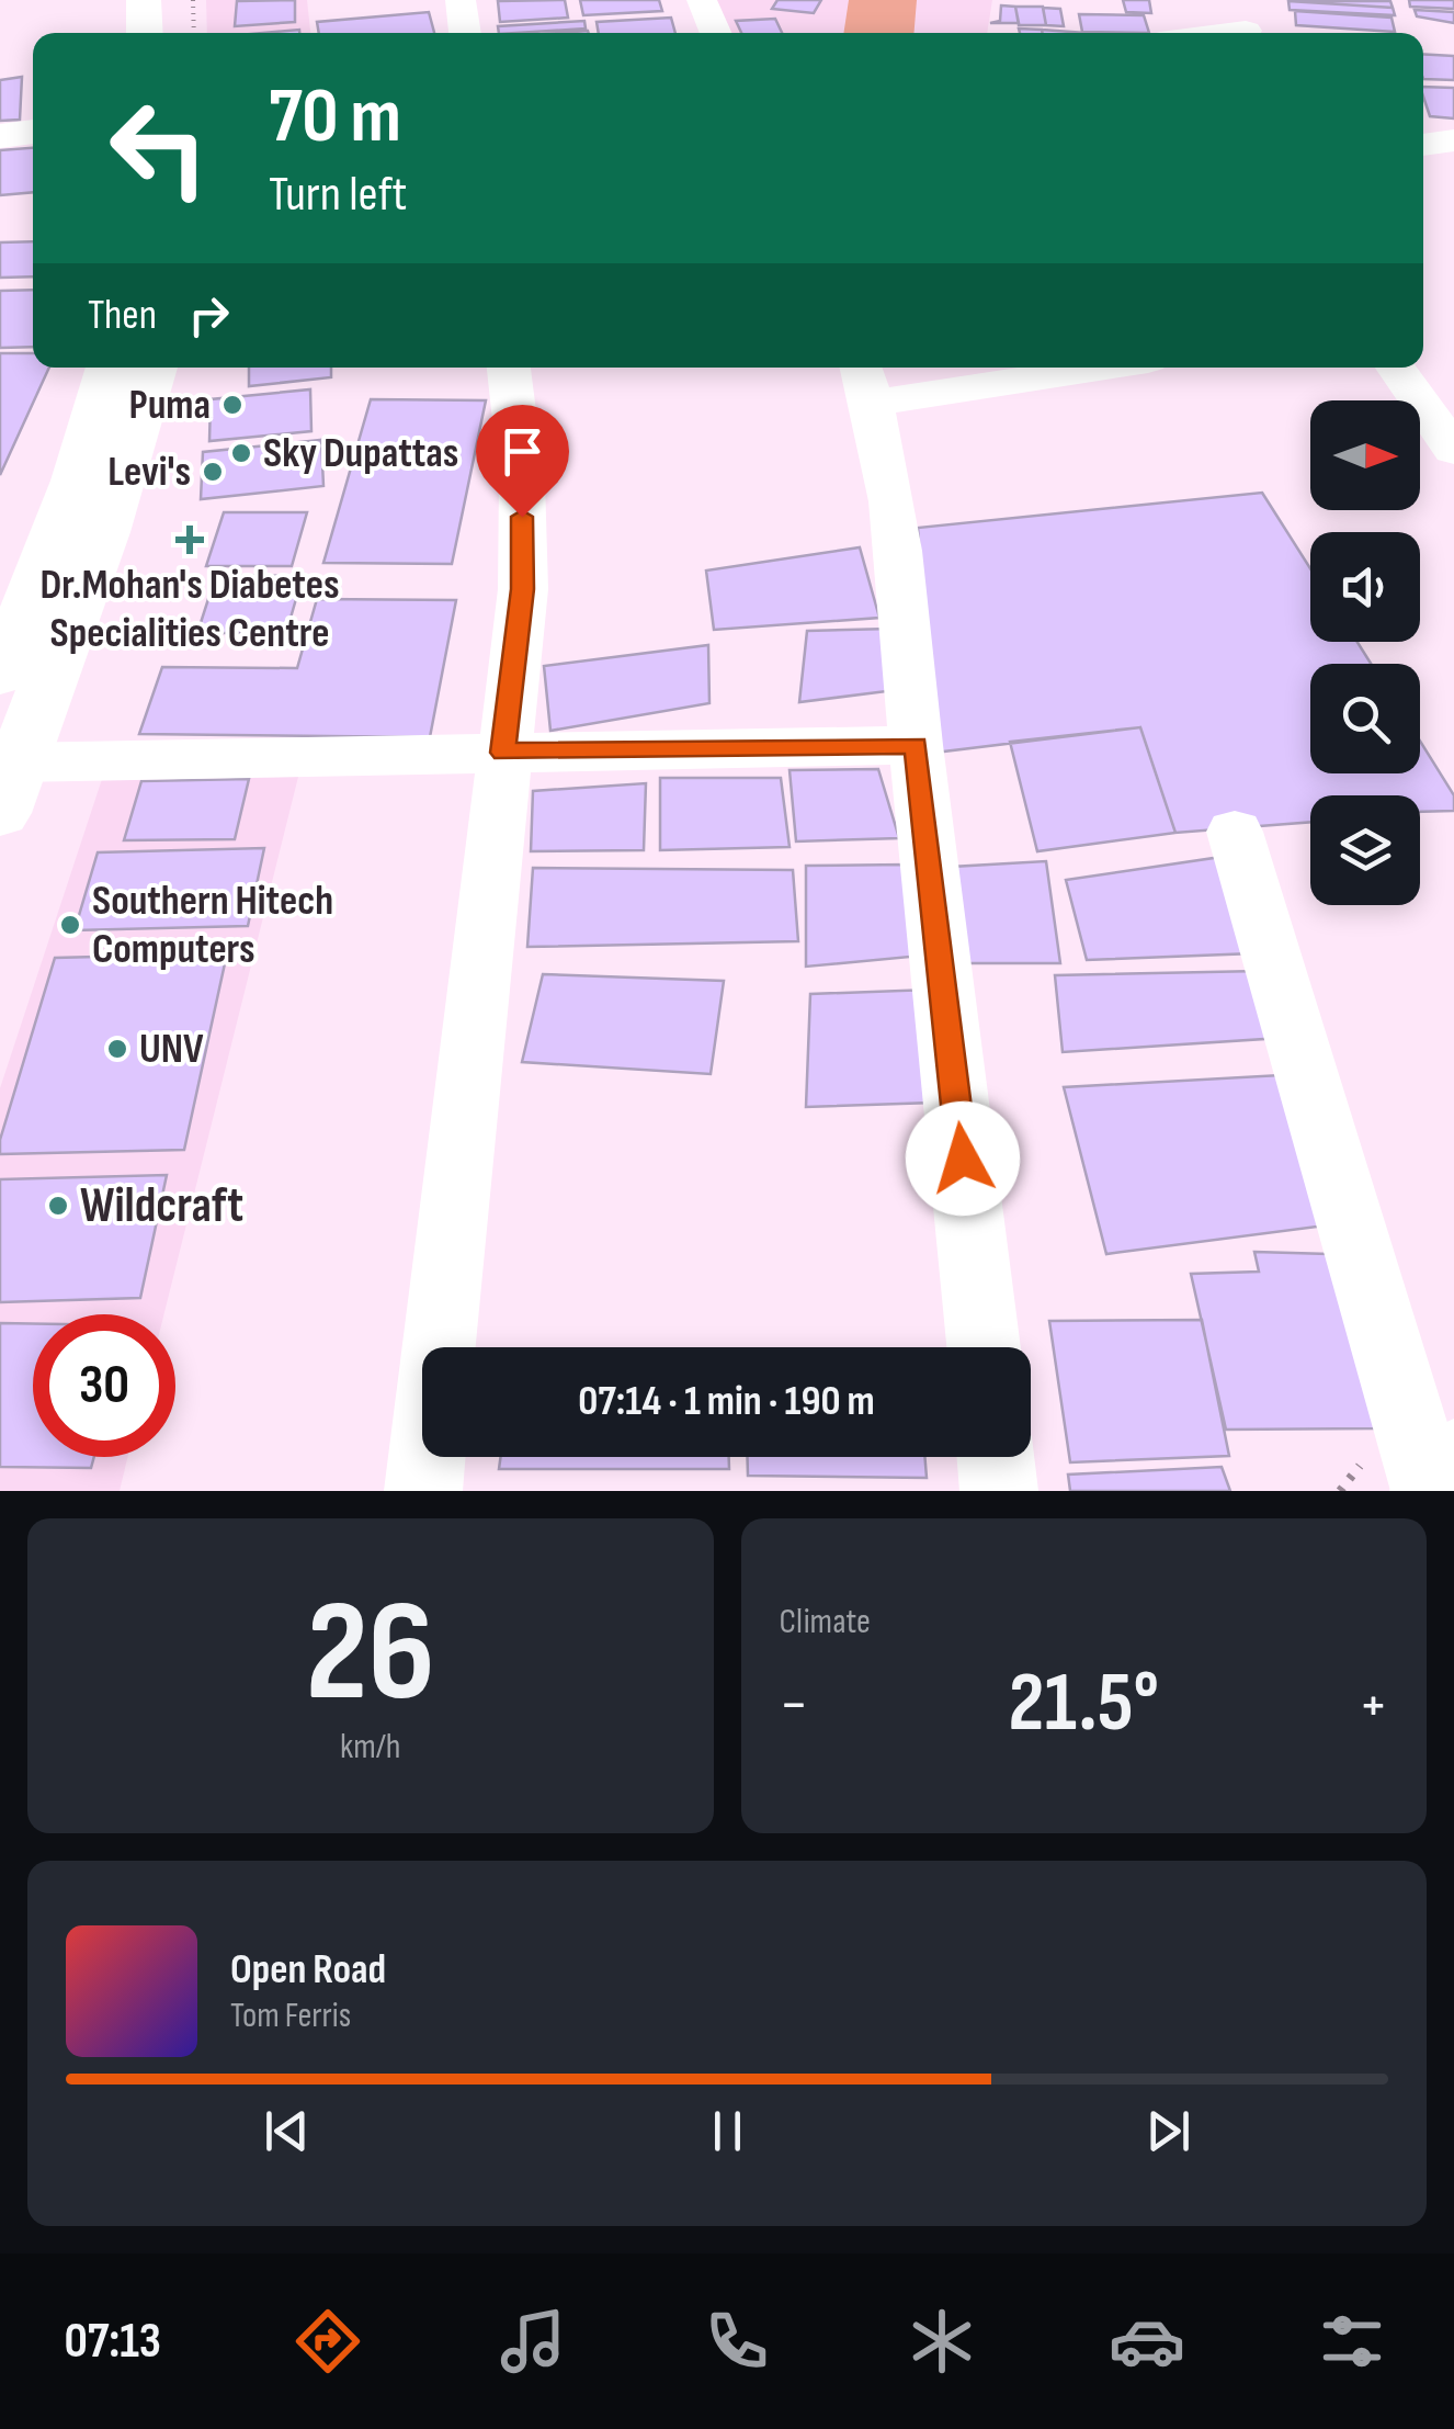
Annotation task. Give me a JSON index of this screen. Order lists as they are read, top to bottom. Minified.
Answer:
{"places":{"other":["Puma","Sky Dupattas","Levi's","Southern Hitech Computers","UNV","Wildcraft"],"health":["Dr.Mohan's Diabetes Specialities Centre"]},"north":"right","page":{"turn":["70 m","Turn left"],"then":"Then","limit":"30","trip":"07:14 · 1 min · 190 m","tile":[["26","km/h"],"Climate"],"heat":["−","21.5°","+"],"song":["Open Road","Tom Ferris"],"tabs":"07:13"}}
